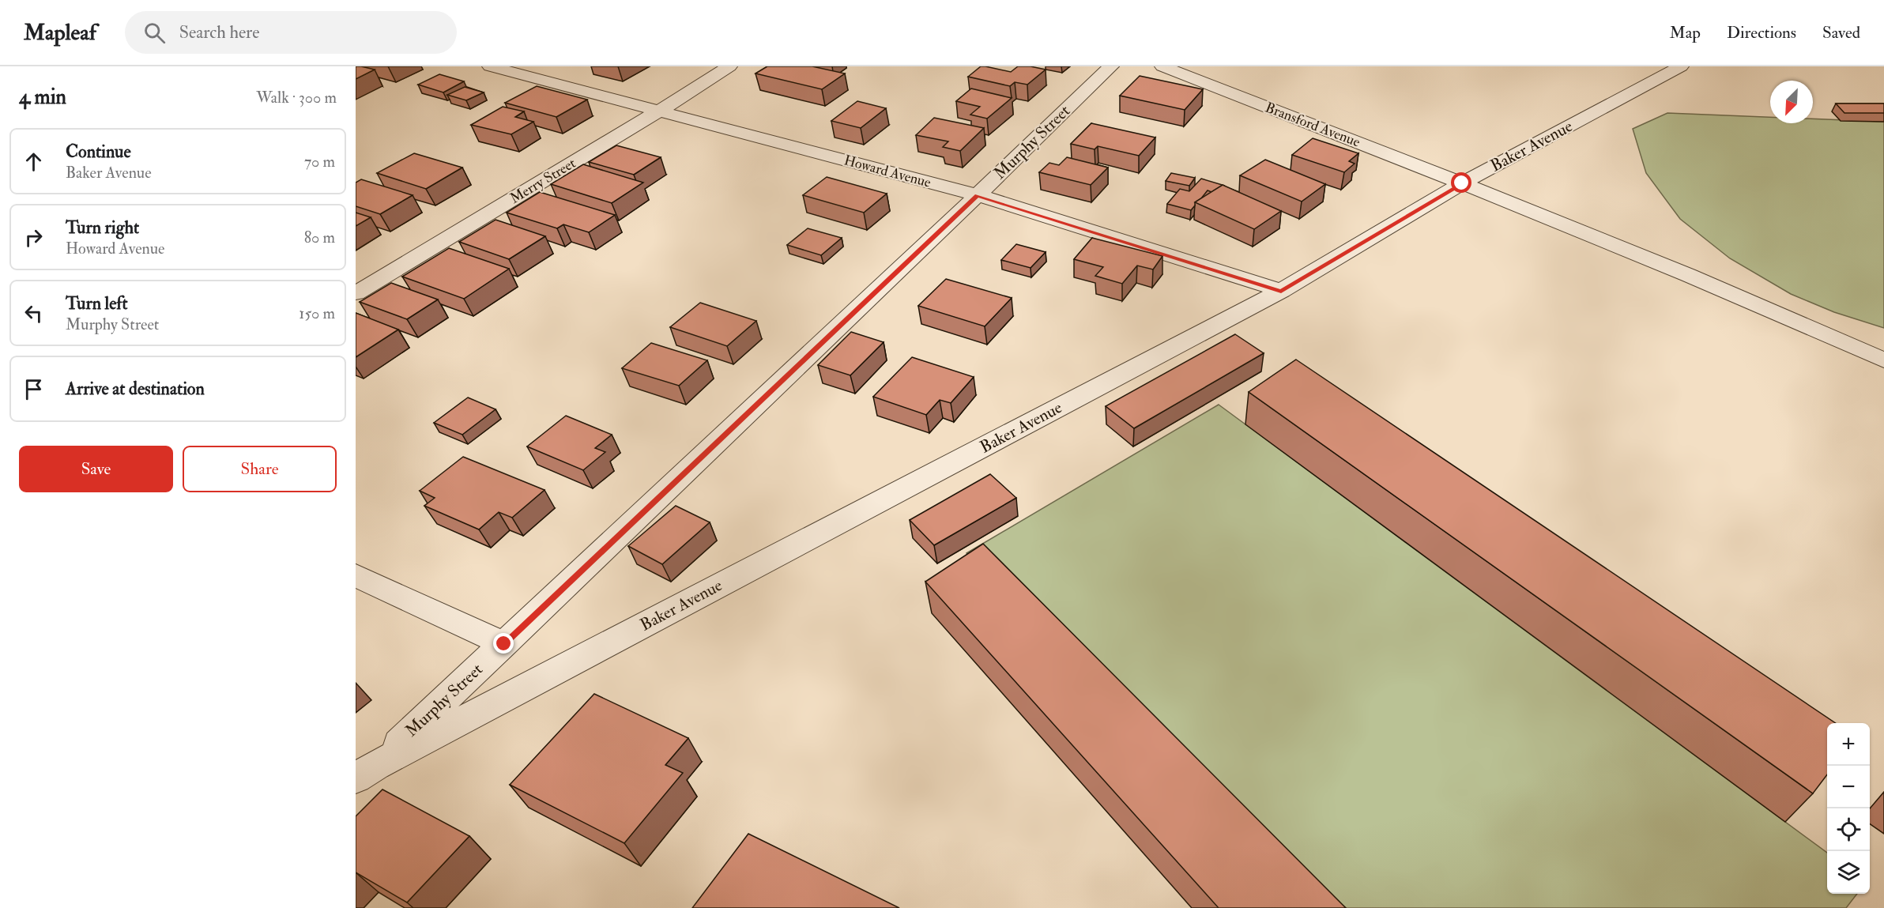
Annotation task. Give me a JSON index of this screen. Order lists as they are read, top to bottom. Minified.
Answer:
{"streets":{"street":["Bransford Avenue","Murphy Street","Baker Avenue","Howard Avenue","Merry Street"]},"crossings":[["Bransford Avenue","Baker Avenue"],["Murphy Street","Baker Avenue"],["Murphy Street","Howard Avenue"],["Baker Avenue","Howard Avenue"],["Howard Avenue","Merry Street"]],"north":"bottom left","page":{"header":"Mapleaf","search":"Search here","nav":["Map","Directions","Saved"],"heading":["4 min","Walk · 300 m"],"list":[["Continue","Baker Avenue","70 m"],["Turn right","Howard Avenue","80 m"],["Turn left","Murphy Street","150 m"],"Arrive at destination"],"buttons":["Save","Share"],"map_buttons":["+","−"]}}
